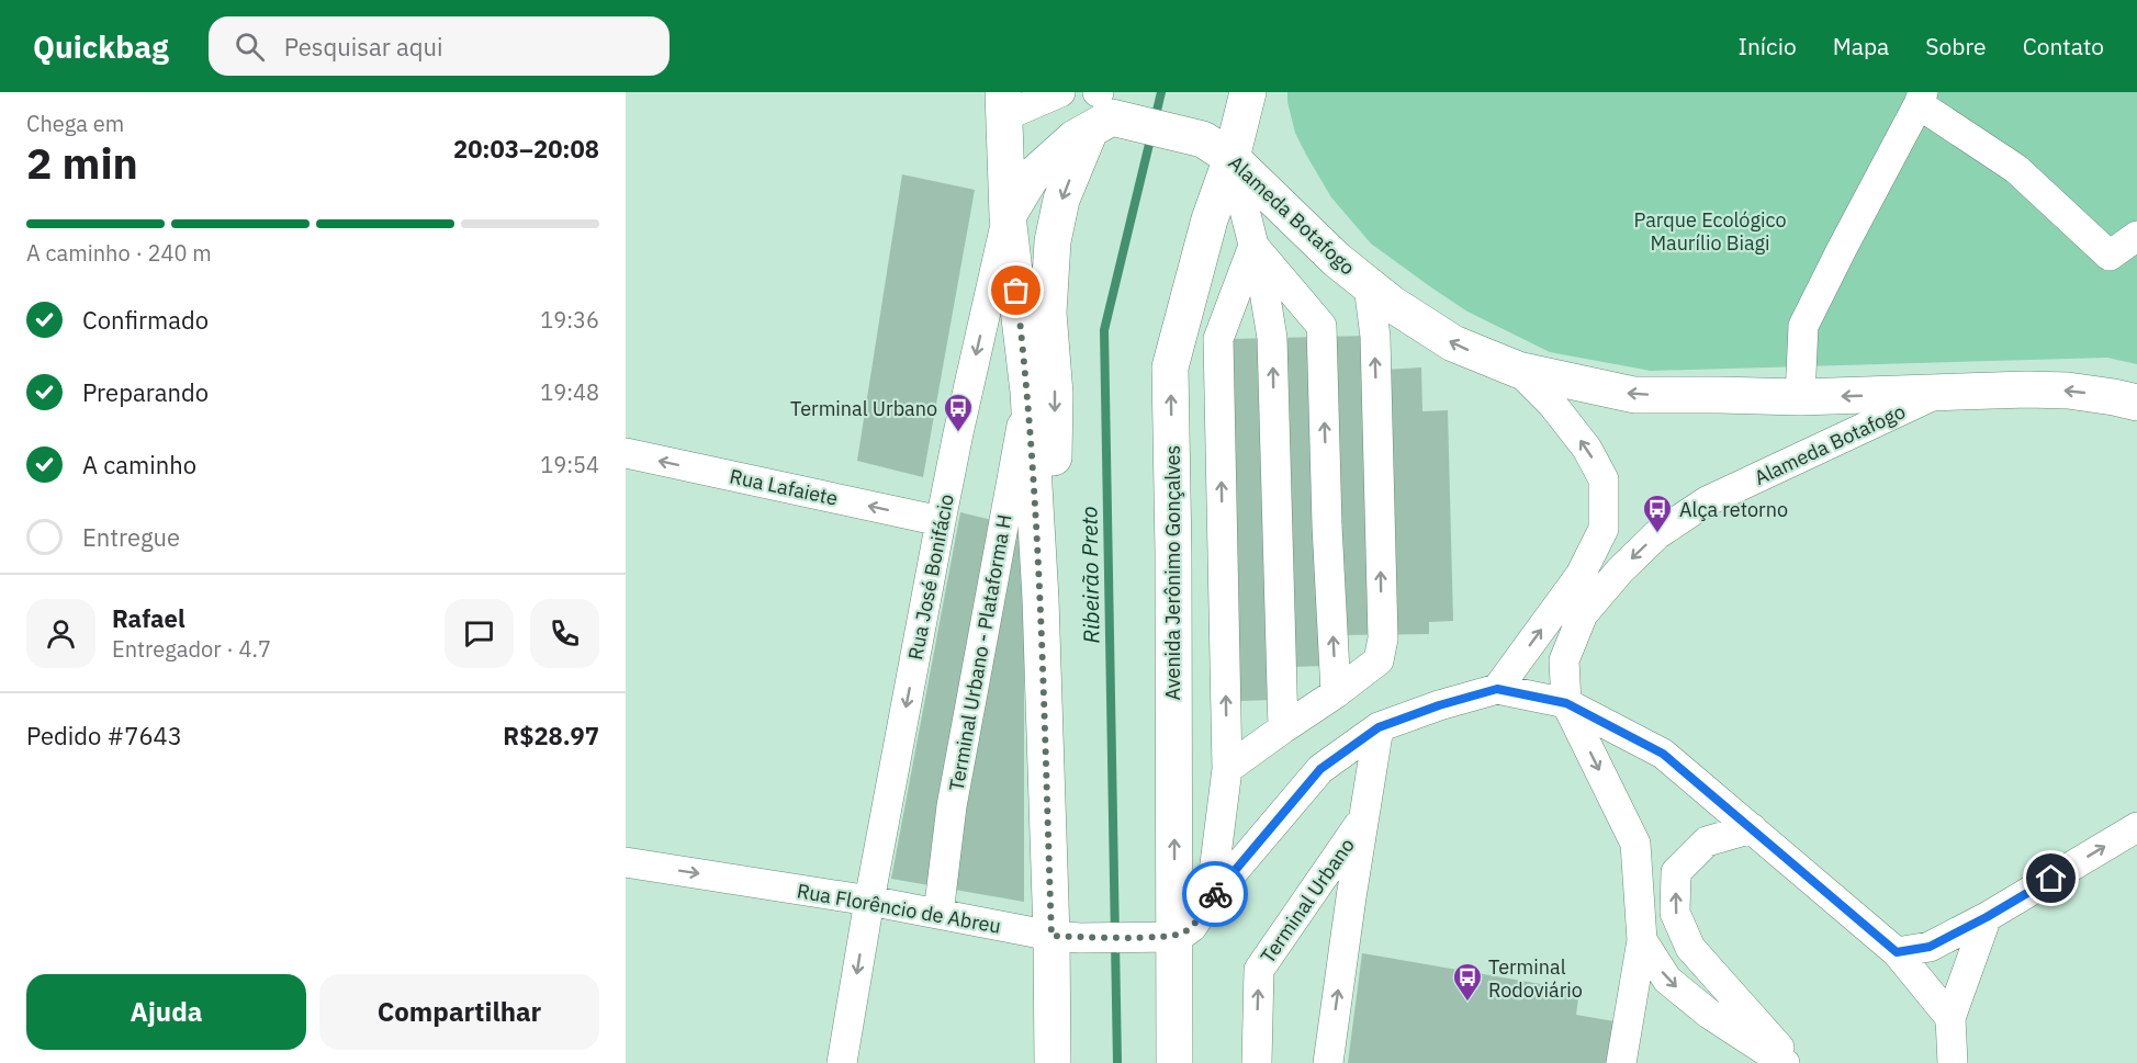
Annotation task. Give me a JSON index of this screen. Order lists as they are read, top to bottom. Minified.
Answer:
{"streets":{"main road":["Alameda Botafogo","Avenida Jerônimo Gonçalves","Rua José Bonifácio"],"street":["Rua Lafaiete","Terminal Urbano - Plataforma H","Terminal Urbano","Rua Florêncio de Abreu"]},"crossings":[["Alameda Botafogo","Avenida Jerônimo Gonçalves"],["Rua Lafaiete","Rua José Bonifácio"],["Avenida Jerônimo Gonçalves","Rua Florêncio de Abreu"],["Rua José Bonifácio","Rua Florêncio de Abreu"],["Terminal Urbano - Plataforma H","Rua Florêncio de Abreu"]],"one_way":["Rua Lafaiete","Rua Florêncio de Abreu"],"water":["Ribeirão Preto"],"parks":["Parque Ecológico Maurílio Biagi"],"places":{"bus stop":["Terminal Urbano","Alça retorno","Terminal Rodoviário"]},"page":{"header":"Quickbag","search":"Pesquisar aqui","nav":["Início","Mapa","Sobre","Contato"],"heading":["2 min","Chega em","20:03–20:08"],"panel":["Rafael","Entregador · 4.7","Pedido #7643","R$28.97"],"bar":"A caminho · 240 m","list":[["Confirmado","19:36"],["Preparando","19:48"],["A caminho","19:54"],"Entregue"],"buttons":["Ajuda","Compartilhar"]}}
